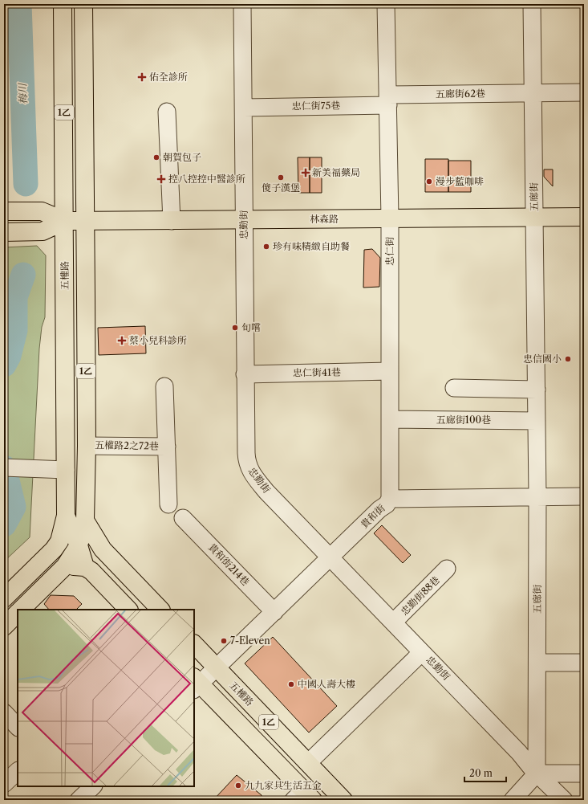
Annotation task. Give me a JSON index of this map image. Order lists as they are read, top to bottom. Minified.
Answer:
{"streets":{"main road":["1乙","林森路","五權路"],"street":["五廊街62巷","忠仁街75巷","五廊街","忠勤街","忠仁街","忠仁街41巷","五廊街100巷","五權路2之72巷","貴和街","貴和街214巷","忠勤街88巷"]},"crossings":[["五廊街62巷","忠仁街75巷"],["五廊街62巷","五廊街"],["五廊街62巷","忠仁街"],["忠仁街75巷","忠勤街"],["忠仁街75巷","忠仁街"],["1乙","林森路"],["1乙","五權路"],["1乙","五權路2之72巷"],["1乙","貴和街"],["五廊街","林森路"],["五廊街","忠勤街"],["五廊街","五廊街100巷"],["五廊街","貴和街"],["林森路","忠勤街"],["林森路","忠仁街"],["林森路","五權路"],["忠勤街","忠仁街41巷"],["忠勤街","貴和街"],["忠勤街","忠勤街88巷"],["忠仁街","忠仁街41巷"],["忠仁街","五廊街100巷"],["忠仁街","貴和街"],["五權路","貴和街"],["貴和街","貴和街214巷"]],"water":["梅川"],"places":{"health":["佑全診所","新美福藥局","控八控控中醫診所","蔡小兒科診所"],"other":["朝賀包子","傻子漢堡","漫步藍咖啡","珍有味精緻自助餐","旬嚐","忠信國小","7-Eleven","中國人壽大樓","九九家具生活五金"]},"scale_bar":"20 m"}
